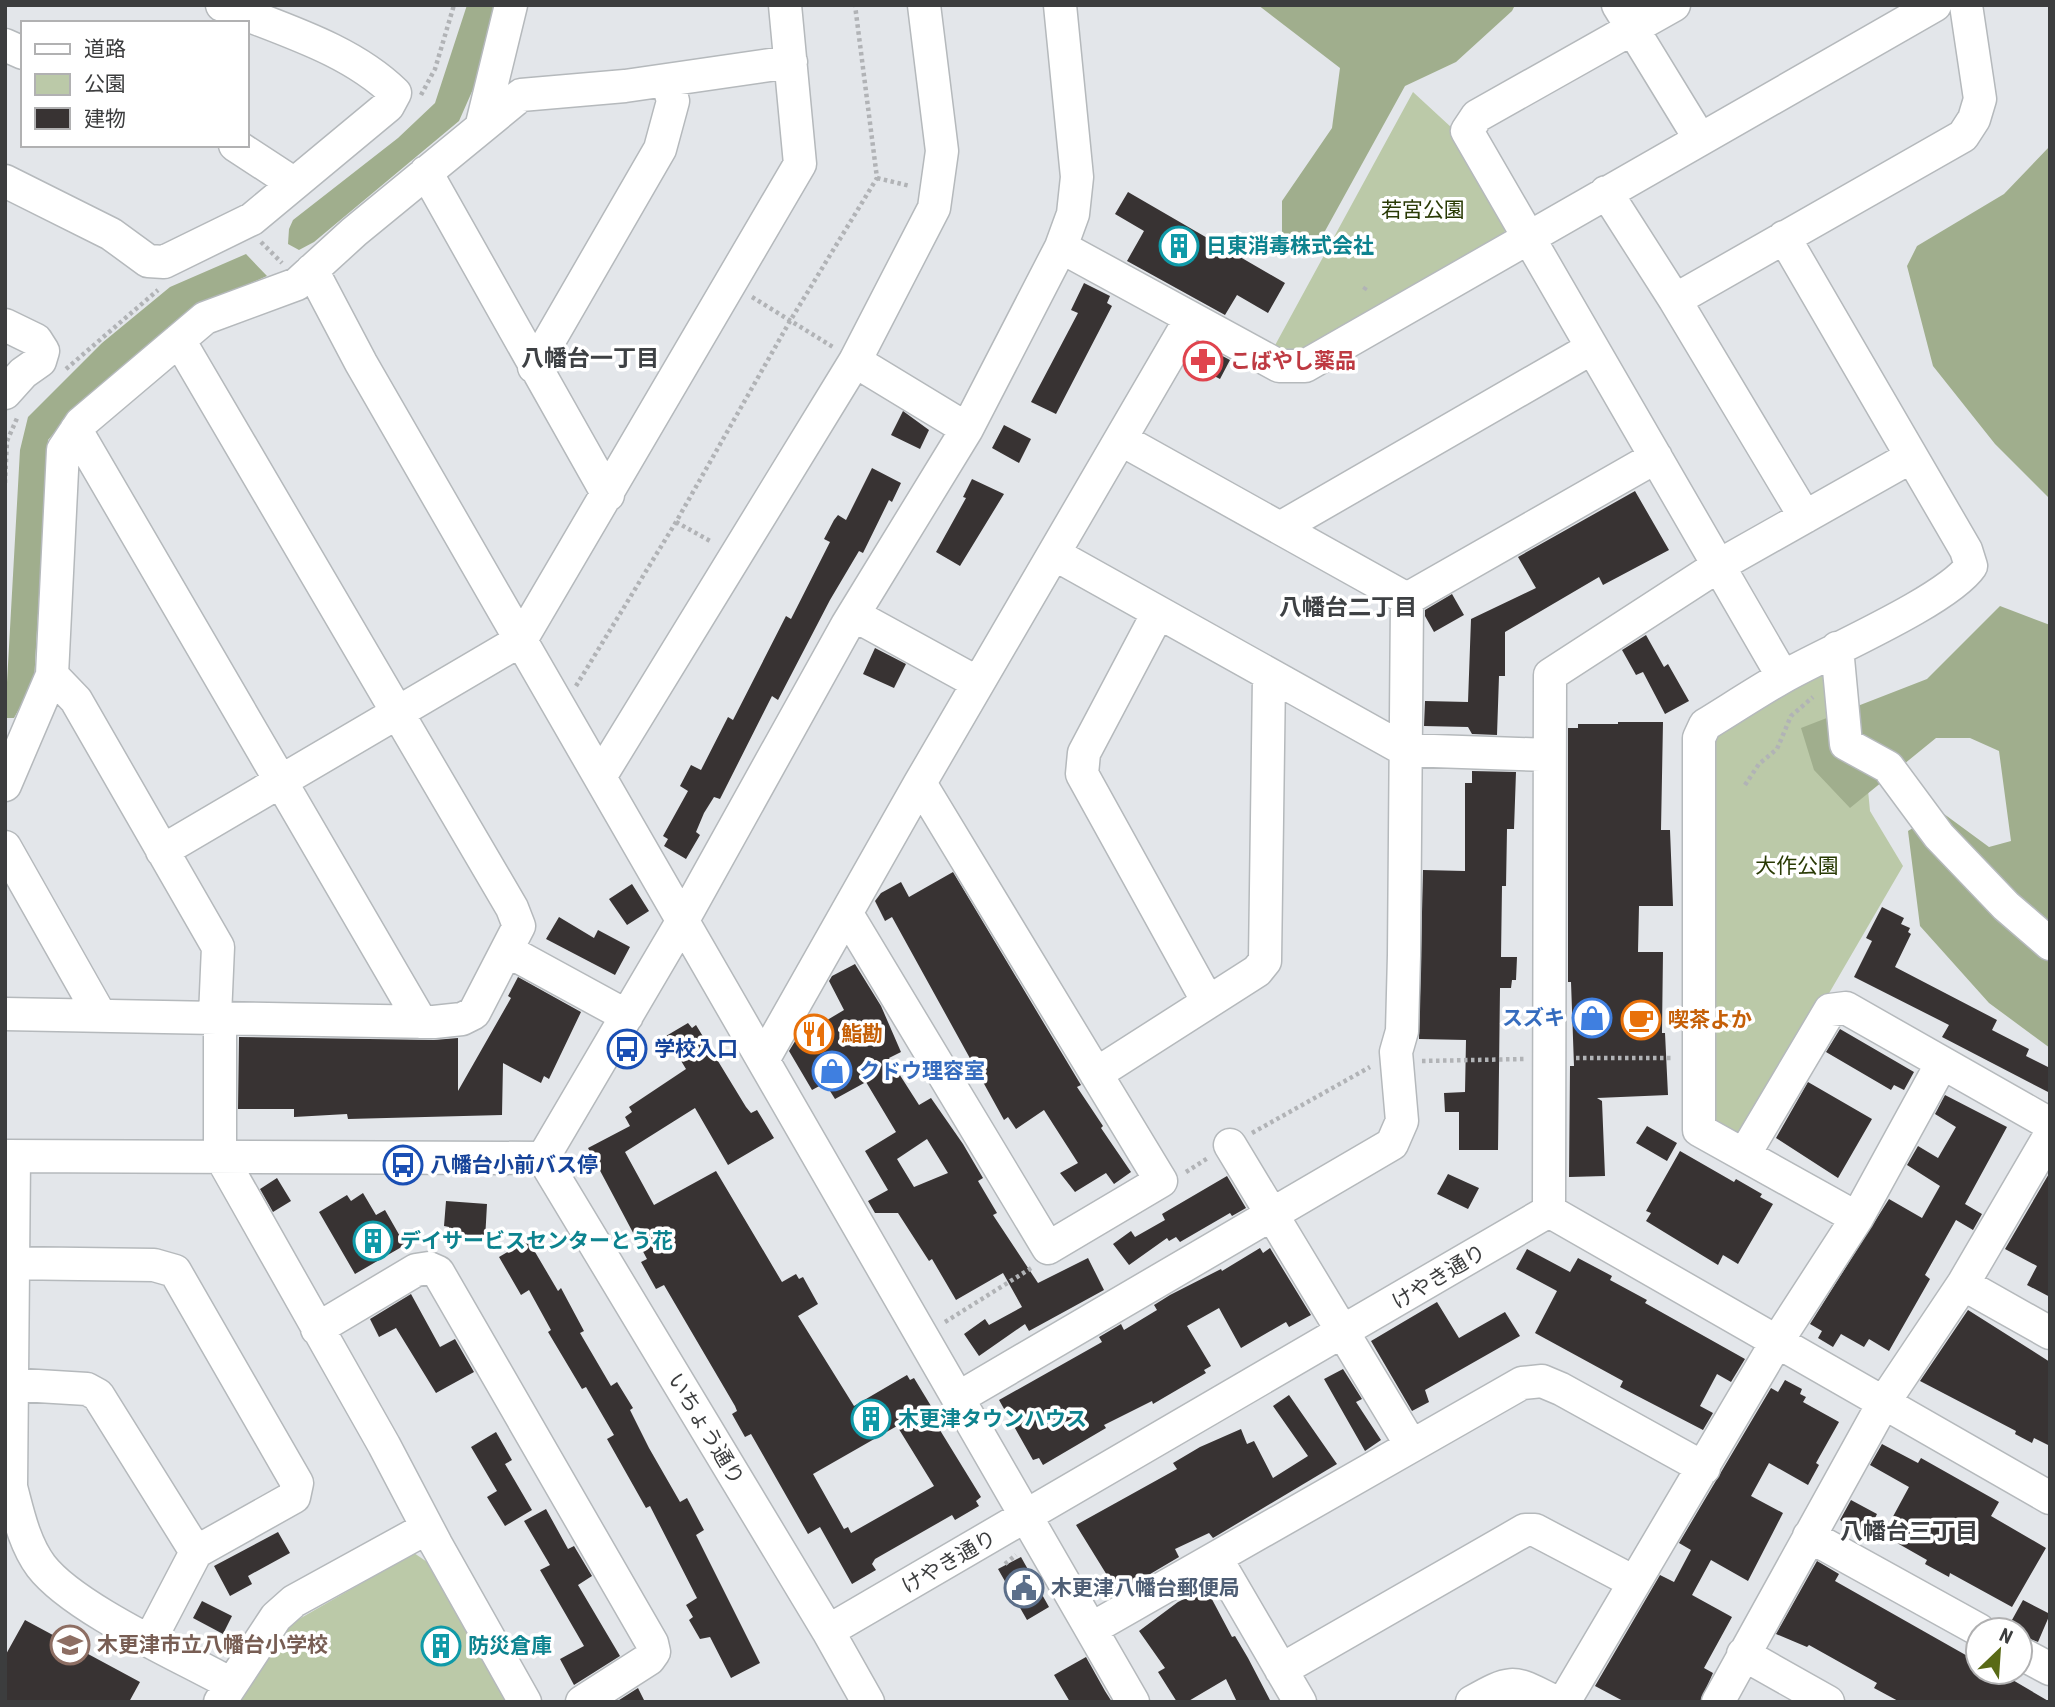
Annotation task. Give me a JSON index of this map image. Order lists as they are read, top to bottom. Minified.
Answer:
{"streets":{"street":["けやき通り","いちょう通り"]},"crossings":[["けやき通り","いちょう通り"]],"districts":["八幡台一丁目","八幡台二丁目","八幡台三丁目"],"parks":["若宮公園","大作公園"],"places":{"building":["日東消毒株式会社","デイサービスセンターとう花","木更津タウンハウス","防災倉庫"],"pharmacy":["こばやし薬品"],"shop":["スズキ","クドウ理容室"],"cafe":["喫茶よか"],"restaurant":["鮨勘"],"bus stop":["学校入口","八幡台小前バス停"],"public building":["木更津八幡台郵便局"],"school or university":["木更津市立八幡台小学校"]},"legend":["道路","公園","建物"],"north":"top right"}
